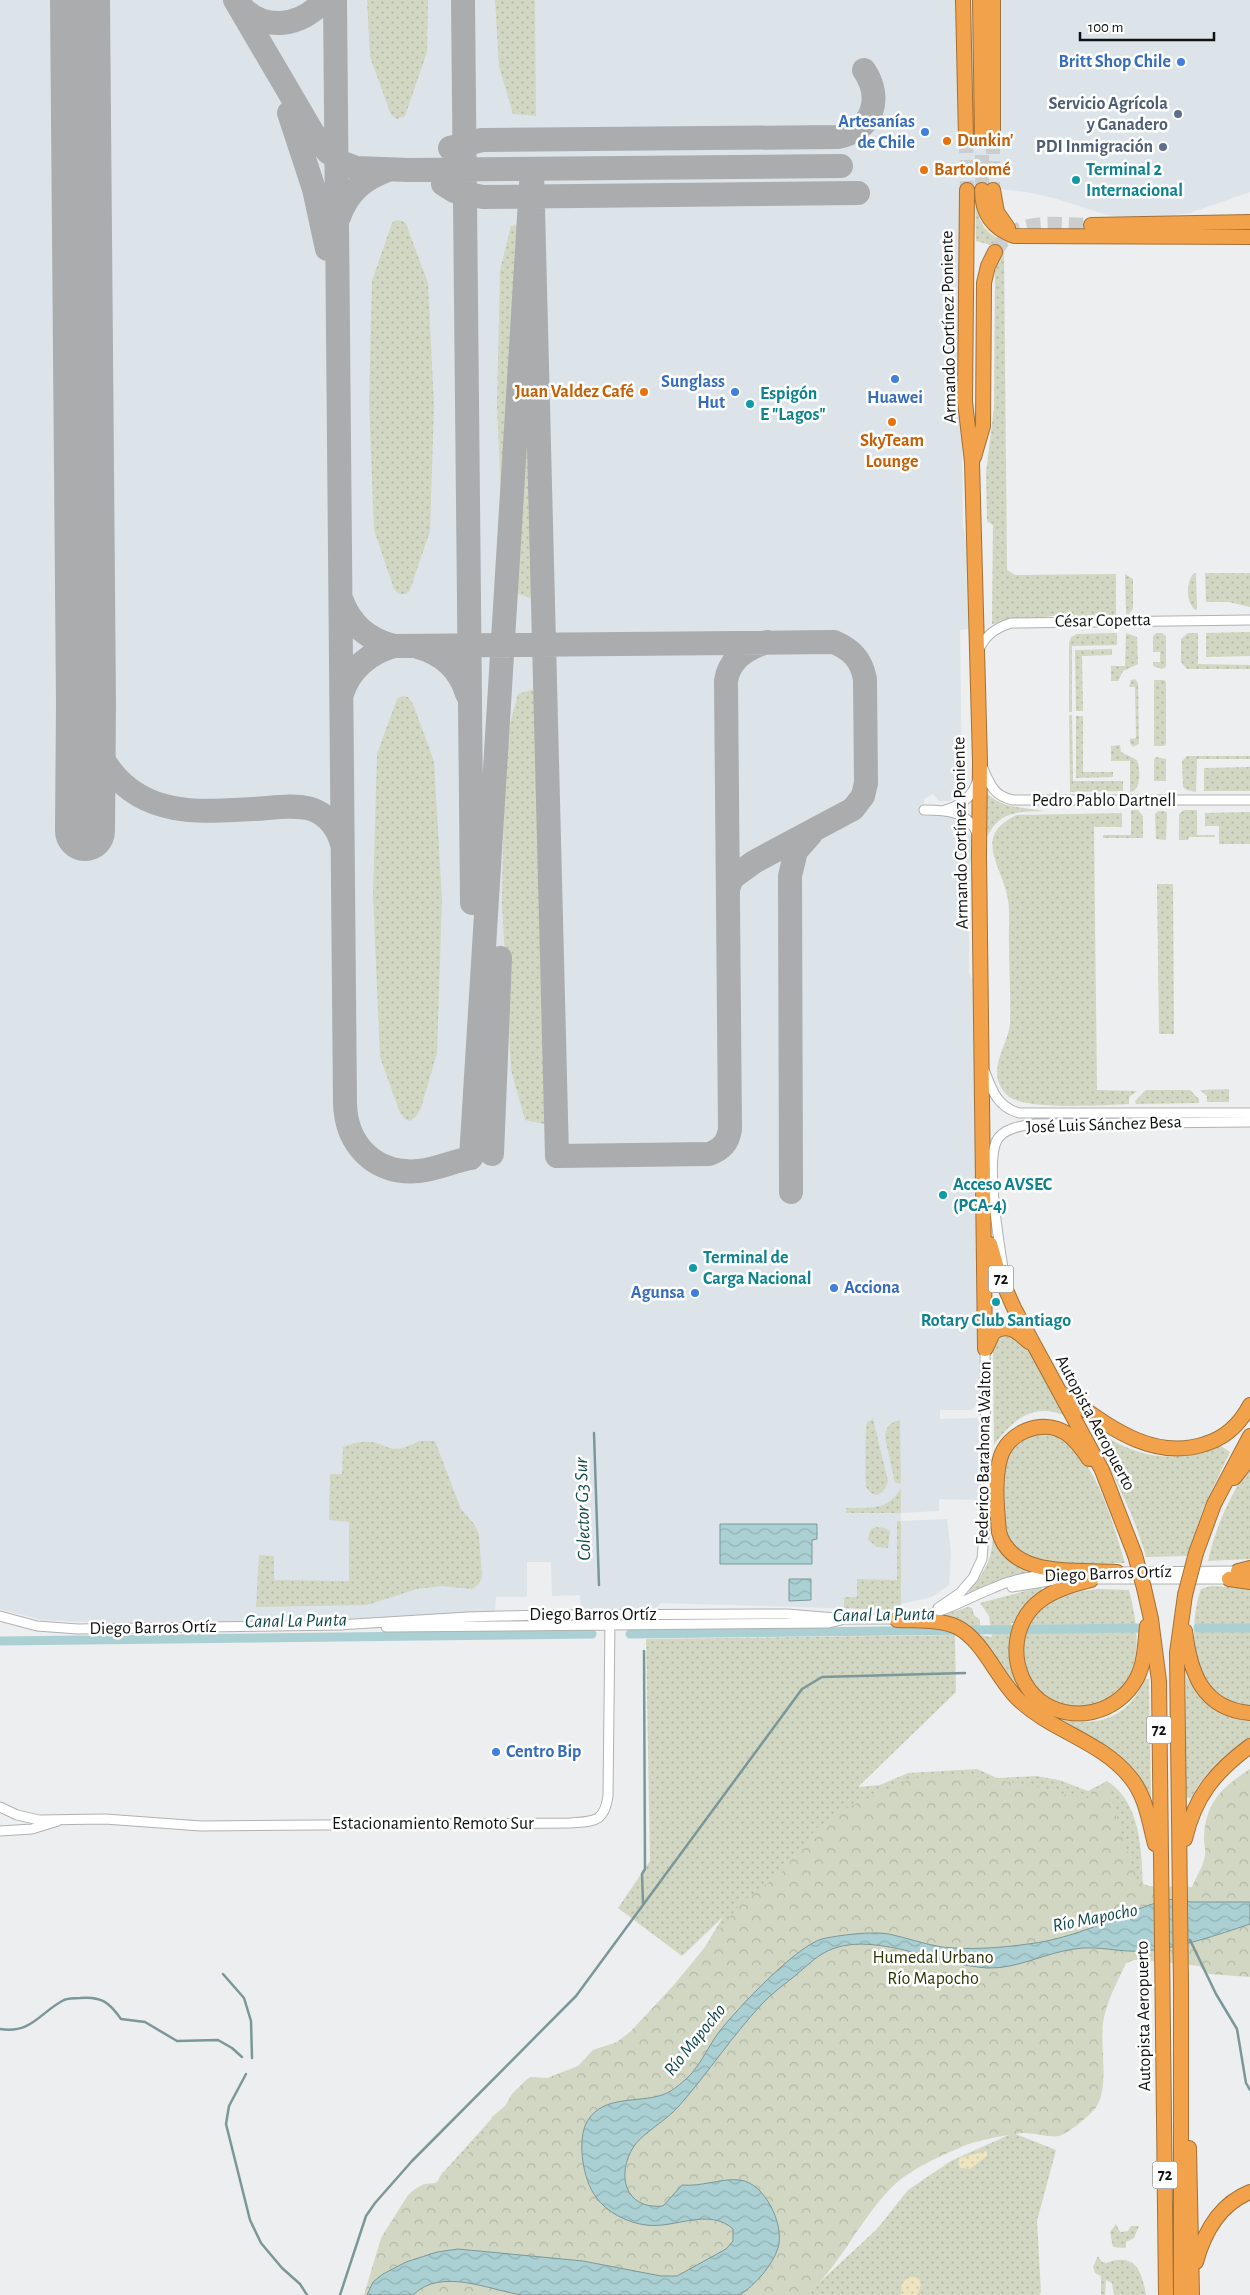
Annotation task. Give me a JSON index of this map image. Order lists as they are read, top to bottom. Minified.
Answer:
{"streets":{"highway":["Armando Cortínez Poniente","72","Autopista Aeropuerto"],"street":["César Copetta","Pedro Pablo Dartnell","José Luis Sánchez Besa","Federico Barahona Walton","Diego Barros Ortíz","Estacionamiento Remoto Sur"]},"crossings":[["Armando Cortínez Poniente","César Copetta"],["Armando Cortínez Poniente","Pedro Pablo Dartnell"],["Armando Cortínez Poniente","José Luis Sánchez Besa"],["Armando Cortínez Poniente","Autopista Aeropuerto"],["José Luis Sánchez Besa","Autopista Aeropuerto"],["Federico Barahona Walton","Diego Barros Ortíz"],["Diego Barros Ortíz","Estacionamiento Remoto Sur"]],"water":["Colector G3 Sur","Canal La Punta","Río Mapocho"],"parks":["Humedal Urbano Río Mapocho"],"places":["Britt Shop Chile","Servicio Agrícola y Ganadero","Artesanías de Chile","Dunkin'","PDI Inmigración","Bartolomé","Terminal 2 Internacional","Huawei","Juan Valdez Café","Sunglass Hut","Espigón E \"Lagos\"","SkyTeam Lounge","Acceso AVSEC (PCA-4)","Terminal de Carga Nacional","Acciona","Agunsa","Rotary Club Santiago","Centro Bip"],"scale_bar":"100 m"}
